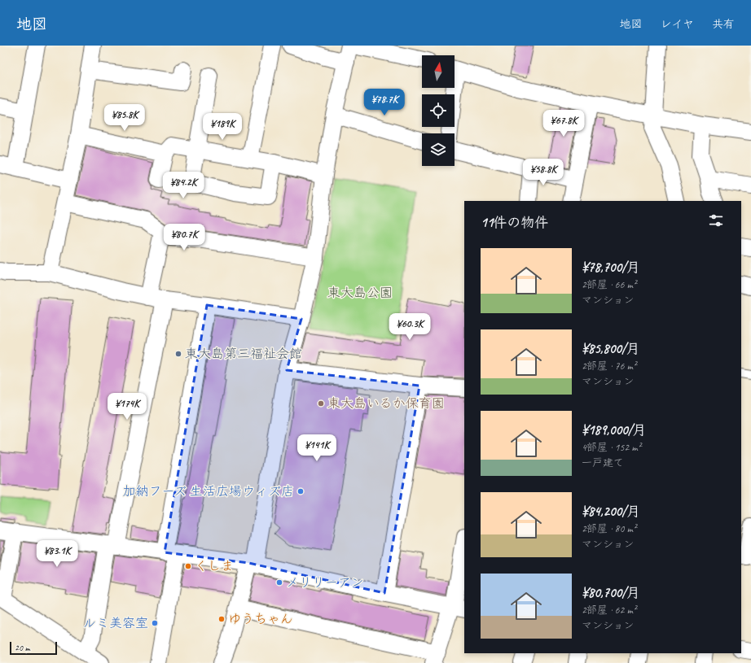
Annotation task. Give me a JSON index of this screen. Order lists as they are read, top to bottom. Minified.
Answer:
{"parks":["東大島公園"],"places":["東大島第三福祉会館","東大島いるか保育園","加納フーズ 生活広場ウィズ店","くしま","メリリーアン","ゆうちゃん","ルミ美容室"],"scale_bar":"20 m","north":"top","page":{"header":"地図","nav":["地図","レイヤ","共有"],"price":["¥78.7K","¥85.8K","¥67.8K","¥189K","¥58.8K","¥84.2K","¥80.7K","¥60.3K","¥174K","¥141K","¥83.1K"],"heading":"11件の物件","list":[{"name":"¥78,700/月","note":"2部屋 · 66 m² · マンション"},{"name":"¥85,800/月","note":"2部屋 · 76 m² · マンション"},{"name":"¥189,000/月","note":"4部屋 · 152 m² · 一戸建て"},{"name":"¥84,200/月","note":"2部屋 · 80 m² · マンション"},{"name":"¥80,700/月","note":"2部屋 · 62 m² · マンション"}],"scale":"20 m"}}
